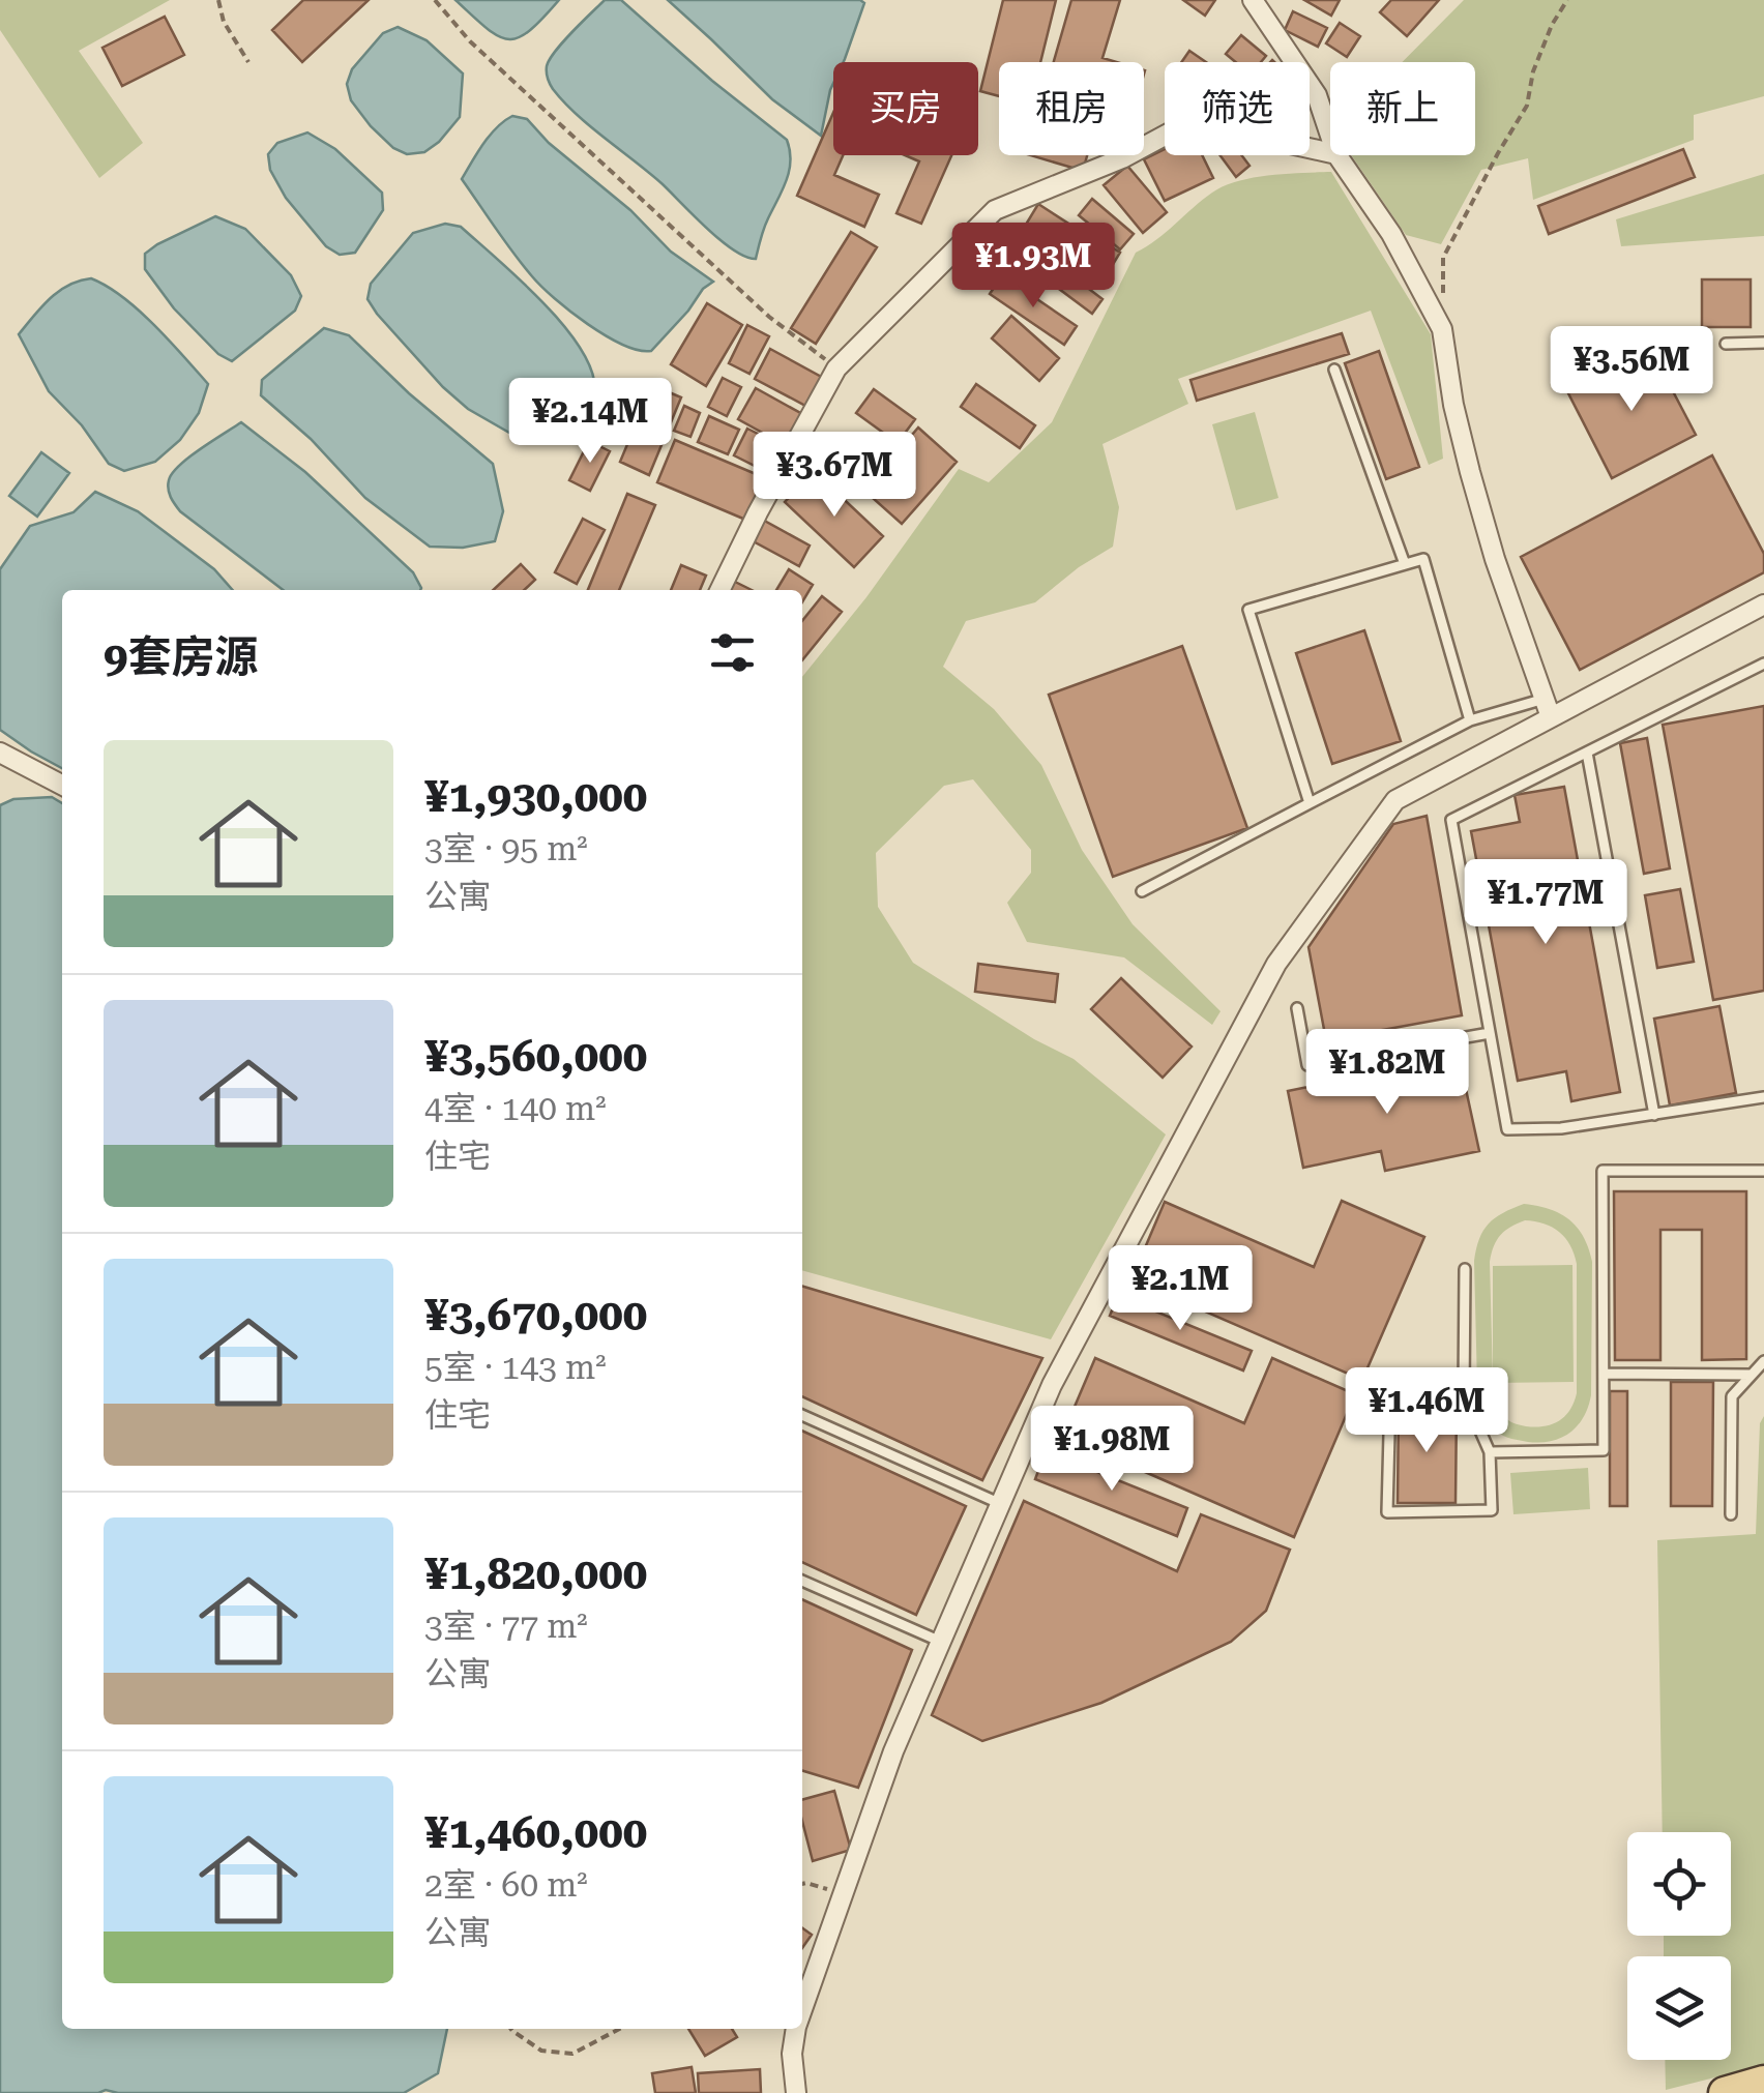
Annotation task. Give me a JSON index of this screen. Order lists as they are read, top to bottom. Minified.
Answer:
{"page":{"chip":["买房","租房","筛选","新上"],"price":["¥1.93M","¥3.56M","¥2.14M","¥3.67M","¥1.77M","¥1.82M","¥2.1M","¥1.46M","¥1.98M"],"heading":"9套房源","list":[{"name":"¥1,930,000","note":"3室 · 95 m² · 公寓"},{"name":"¥3,560,000","note":"4室 · 140 m² · 住宅"},{"name":"¥3,670,000","note":"5室 · 143 m² · 住宅"},{"name":"¥1,820,000","note":"3室 · 77 m² · 公寓"},{"name":"¥1,460,000","note":"2室 · 60 m² · 公寓"}]}}
